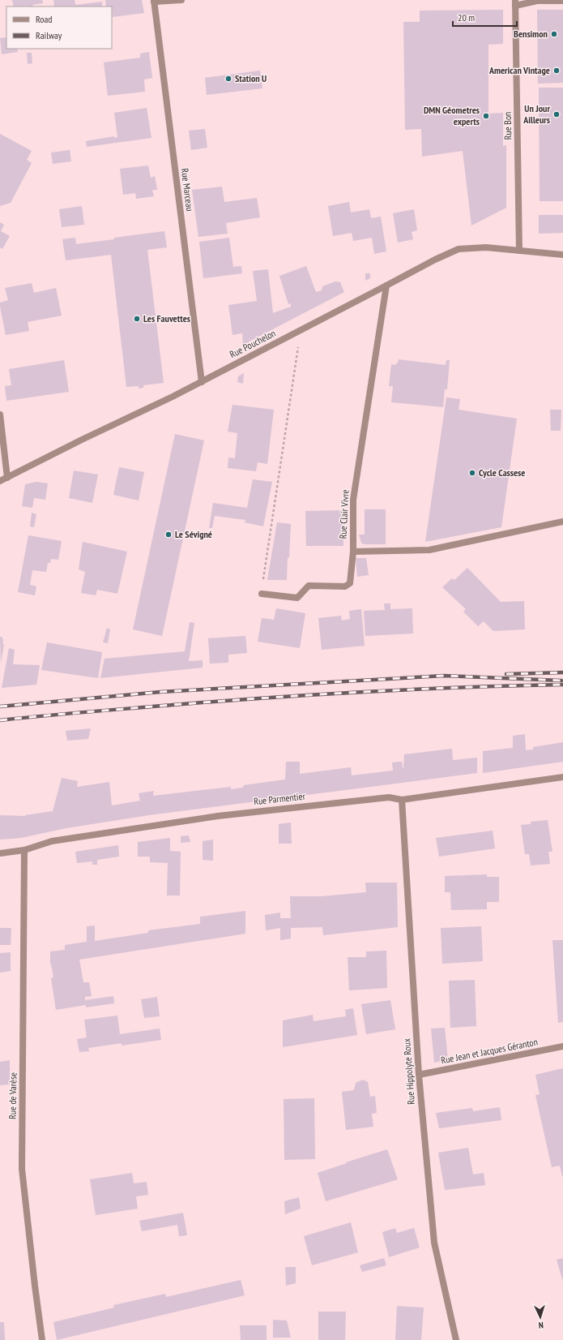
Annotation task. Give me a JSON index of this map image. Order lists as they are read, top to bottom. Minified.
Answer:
{"streets":{"street":["Rue Bon","Rue Marceau","Rue Pouchelon","Rue Clair Vivre","Rue Parmentier","Rue Jean et Jacques Géranton","Rue Hippolyte Roux","Rue de Varèse"]},"crossings":[["Rue Bon","Rue Pouchelon"],["Rue Marceau","Rue Pouchelon"],["Rue Pouchelon","Rue Clair Vivre"],["Rue Parmentier","Rue Hippolyte Roux"],["Rue Parmentier","Rue de Varèse"],["Rue Jean et Jacques Géranton","Rue Hippolyte Roux"]],"places":["Bensimon","American Vintage","Station U","Un Jour Ailleurs","DMN Géometres experts","Les Fauvettes","Cycle Cassese","Le Sévigné"],"legend":["Road","Railway"],"scale_bar":"20 m","north":"bottom"}
